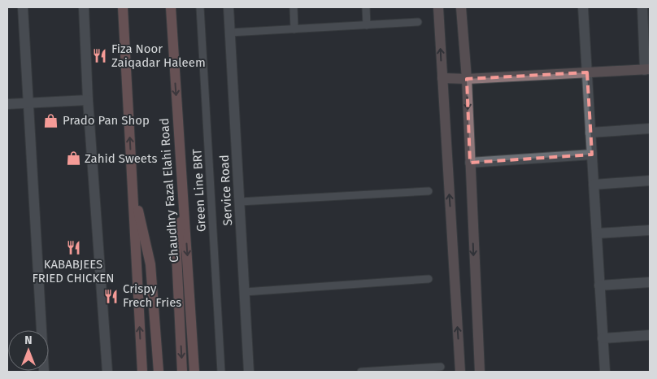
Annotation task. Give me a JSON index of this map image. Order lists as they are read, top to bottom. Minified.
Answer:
{"streets":{"main road":["Chaudhry Fazal Elahi Road"],"street":["Service Road"],"lane":["Green Line BRT"]},"places":{"restaurant":["Fiza Noor Zaiqadar Haleem","KABABJEES FRIED CHICKEN","Crispy Frech Fries"],"shop":["Prado Pan Shop","Zahid Sweets"]},"north":"top"}
